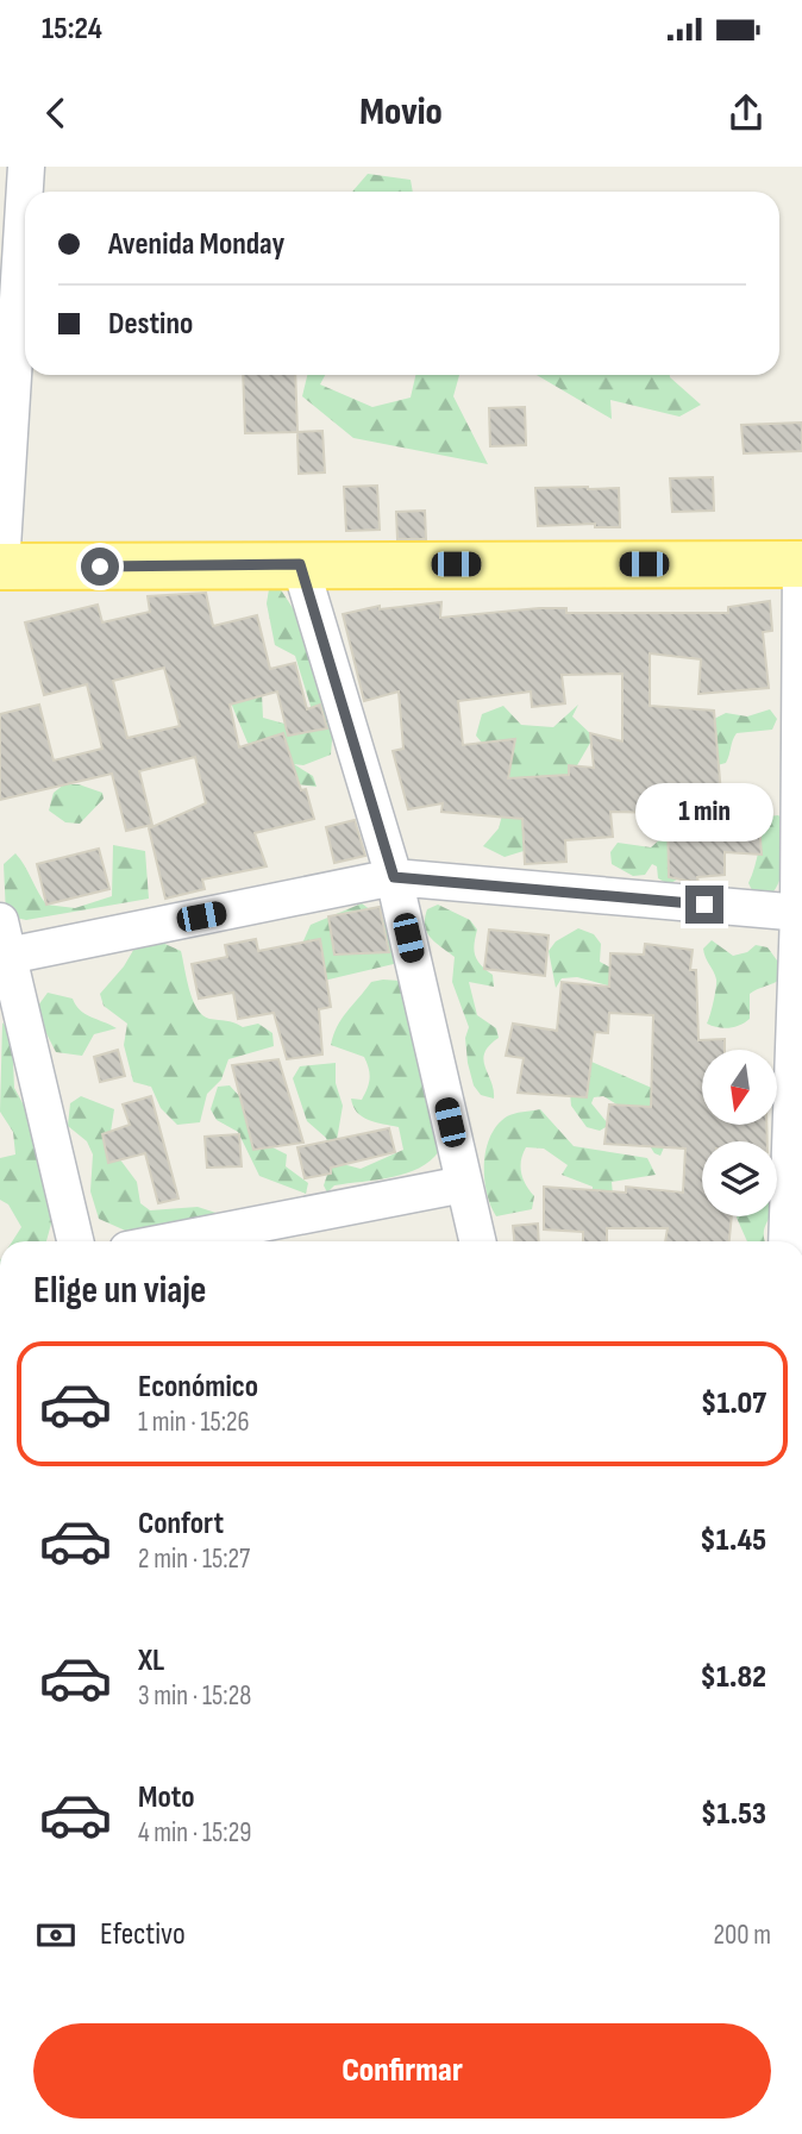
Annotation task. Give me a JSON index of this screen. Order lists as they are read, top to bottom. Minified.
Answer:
{"north":"bottom","page":{"status":"15:24","header":"Movio","banner":["Avenida Monday","Destino"],"bubble":"1 min","heading":"Elige un viaje","list":[{"name":"Económico","note":"1 min · 15:26","value":"$1.07"},{"name":"Confort","note":"2 min · 15:27","value":"$1.45"},{"name":"XL","note":"3 min · 15:28","value":"$1.82"},{"name":"Moto","note":"4 min · 15:29","value":"$1.53"}],"pay":["Efectivo","200 m"],"buttons":"Confirmar"}}
